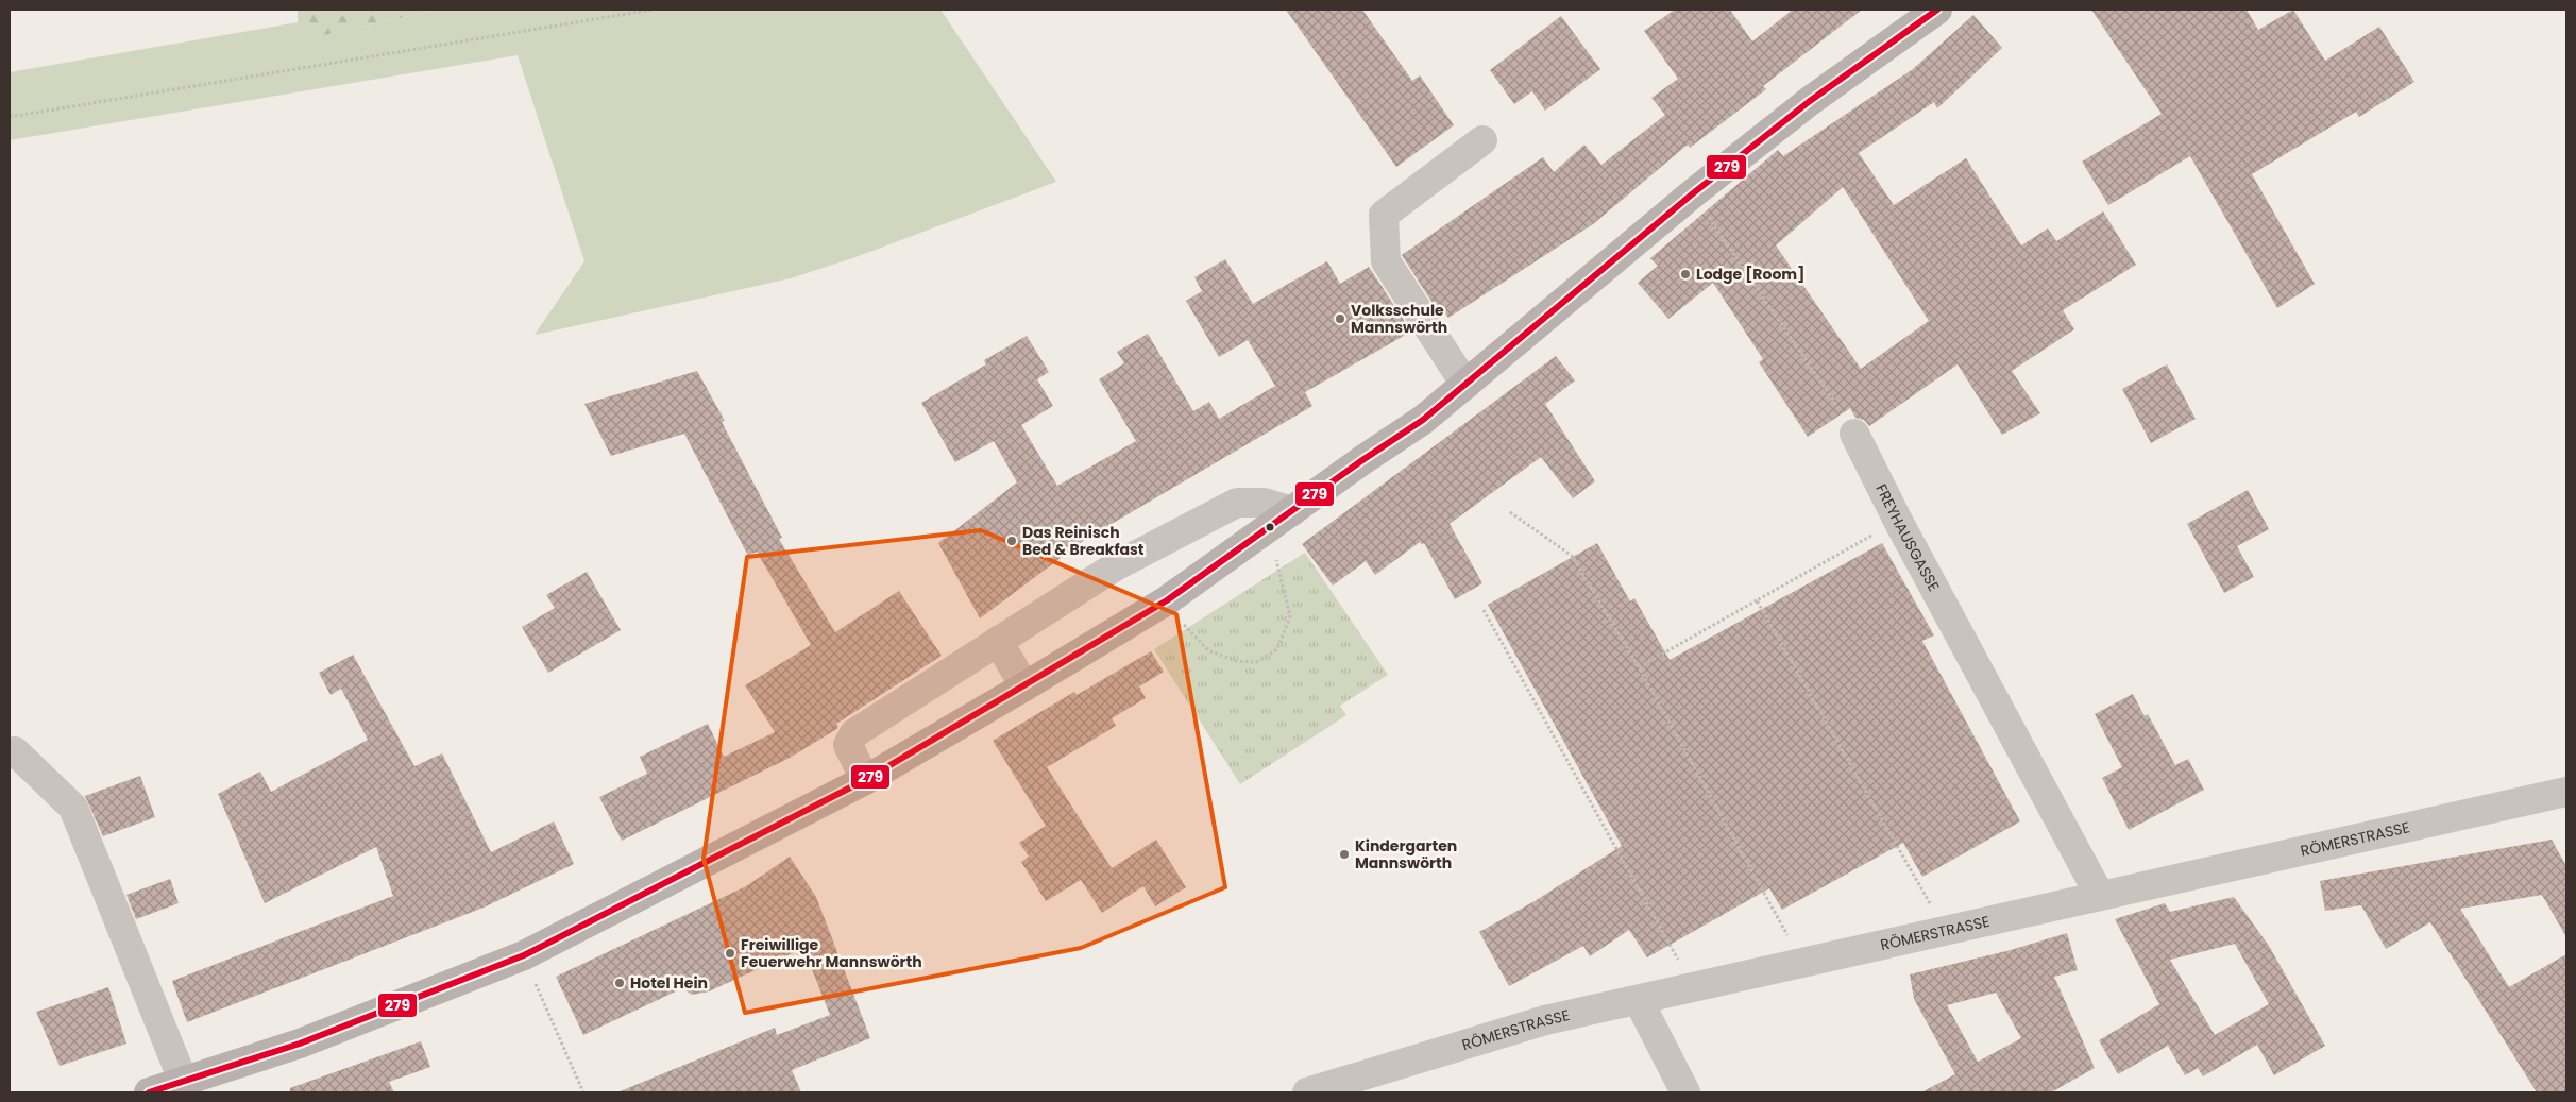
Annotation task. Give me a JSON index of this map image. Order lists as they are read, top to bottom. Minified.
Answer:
{"streets":{"street":["FREYHAUSGASSE","RÖMERSTRASSE"]},"crossings":[["FREYHAUSGASSE","RÖMERSTRASSE"]],"places":["Lodge [Room]","Volksschule Mannswörth","Das Reinisch Bed & Breakfast","Kindergarten Mannswörth","Freiwillige Feuerwehr Mannswörth","Hotel Hein"],"lines":["transit line 279"]}
